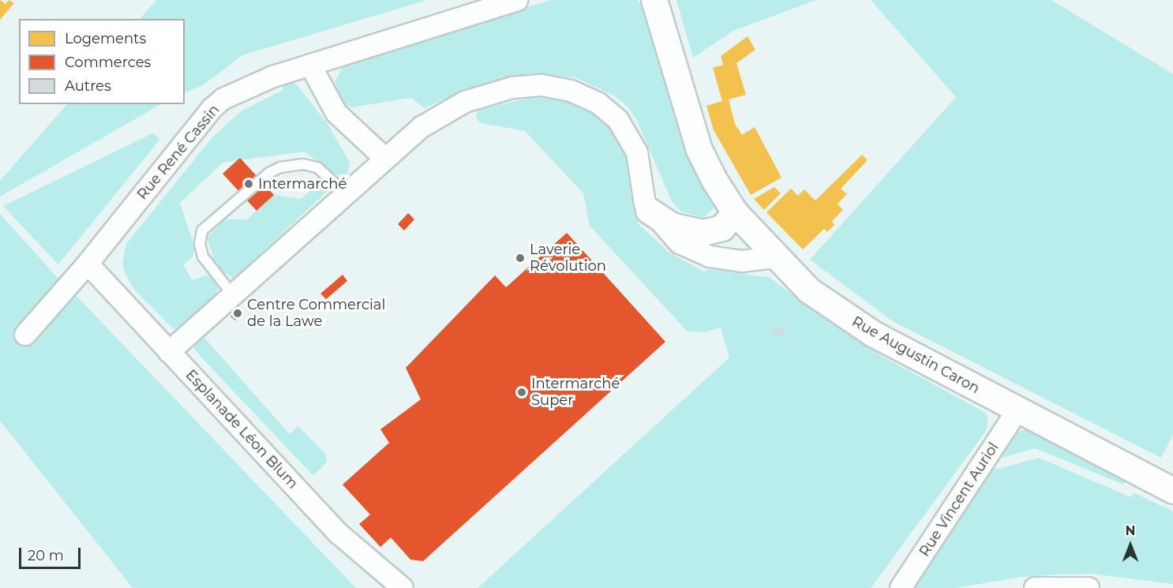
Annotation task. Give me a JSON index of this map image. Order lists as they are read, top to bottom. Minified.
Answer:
{"streets":{"street":["Rue René Cassin","Rue Augustin Caron","Esplanade Léon Blum","Rue Vincent Auriol"]},"crossings":[["Rue René Cassin","Esplanade Léon Blum"],["Rue Augustin Caron","Rue Vincent Auriol"]],"places":["Intermarché","Laverie Révolution","Centre Commercial de la Lawe","Intermarché Super"],"legend":["Logements","Commerces","Autres"],"scale_bar":"20 m","north":"top"}
